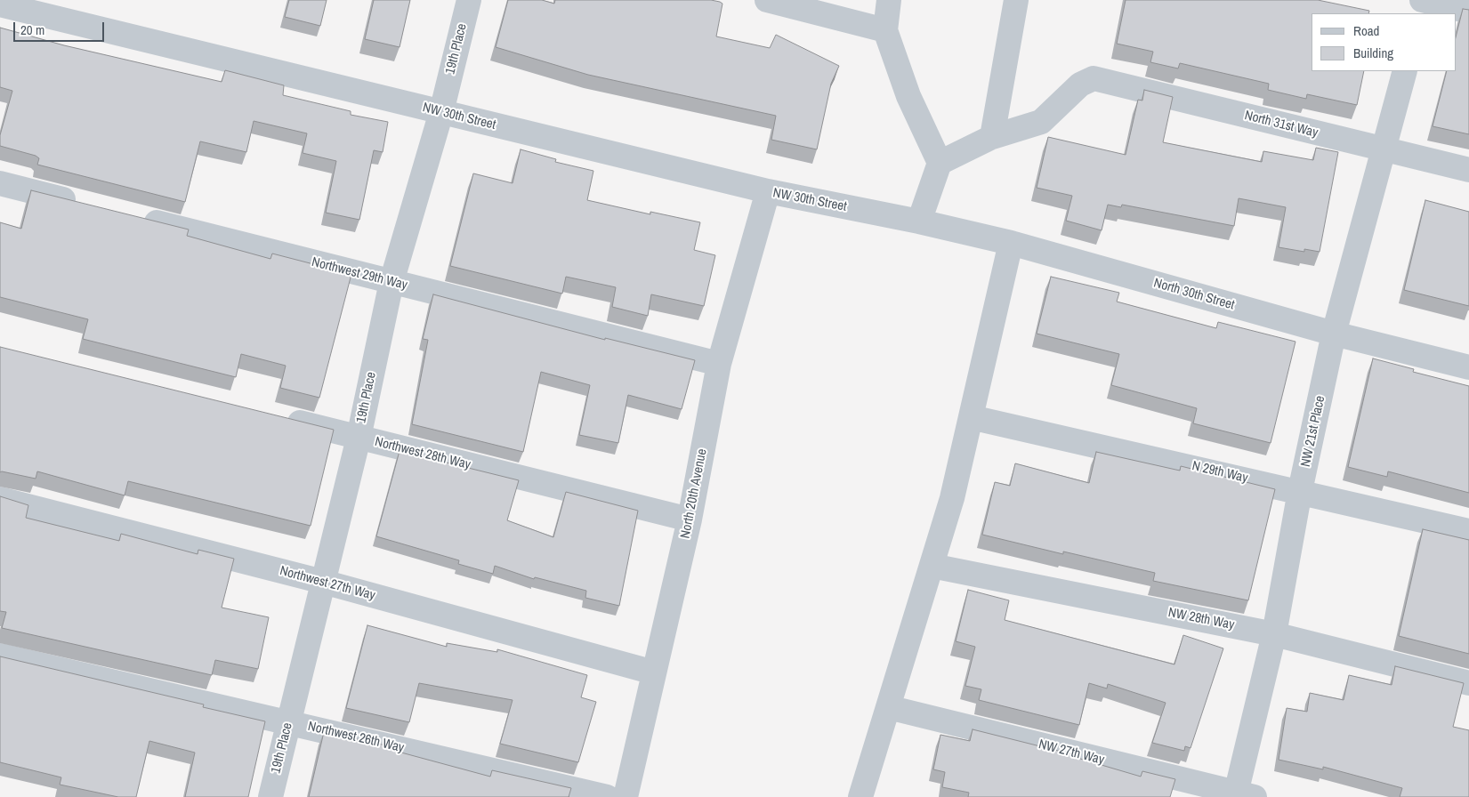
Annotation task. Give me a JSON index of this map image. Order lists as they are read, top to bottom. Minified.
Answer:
{"streets":{"street":["19th Place","NW 30th Street","North 31st Way","Northwest 29th Way","North 30th Street","NW 21st Place","Northwest 28th Way","N 29th Way","North 20th Avenue","Northwest 27th Way","NW 28th Way","Northwest 26th Way","NW 27th Way"]},"crossings":[["19th Place","NW 30th Street"],["19th Place","Northwest 29th Way"],["19th Place","Northwest 28th Way"],["19th Place","Northwest 27th Way"],["19th Place","Northwest 26th Way"],["NW 30th Street","North 30th Street"],["NW 30th Street","North 20th Avenue"],["North 31st Way","NW 21st Place"],["Northwest 29th Way","North 20th Avenue"],["North 30th Street","NW 21st Place"],["NW 21st Place","N 29th Way"],["NW 21st Place","NW 28th Way"],["NW 21st Place","NW 27th Way"],["Northwest 28th Way","North 20th Avenue"],["North 20th Avenue","Northwest 27th Way"]],"legend":["Road","Building"],"scale_bar":"20 m"}
